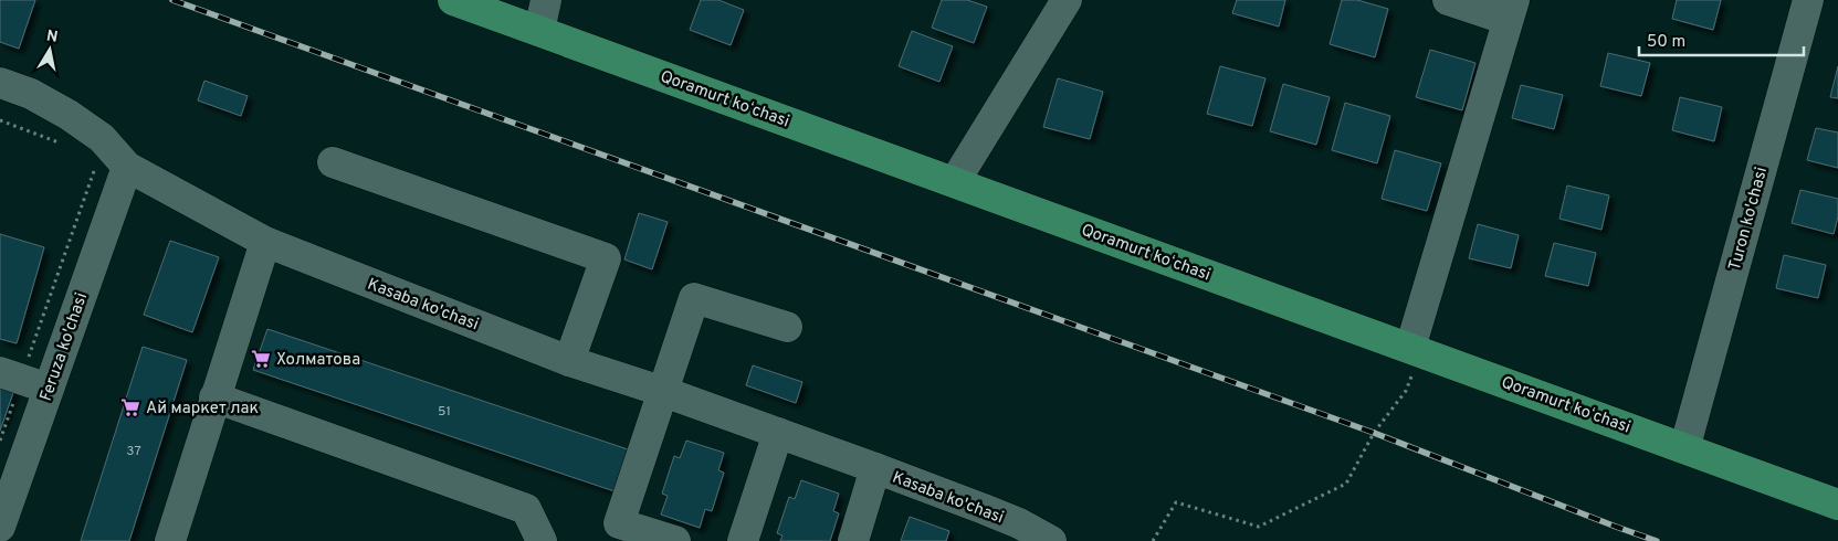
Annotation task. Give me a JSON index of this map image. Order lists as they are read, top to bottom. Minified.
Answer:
{"streets":{"main road":["Qoramurt koʻchasi"],"street":["Turon ko'chasi","Kasaba ko'chasi","Feruza ko'chasi"]},"crossings":[["Qoramurt koʻchasi","Turon ko'chasi"],["Kasaba ko'chasi","Feruza ko'chasi"]],"places":{"supermarket":["Холматова","Ай маркет лак"]},"house_numbers":["51","37"],"scale_bar":"50 m","north":"top"}
